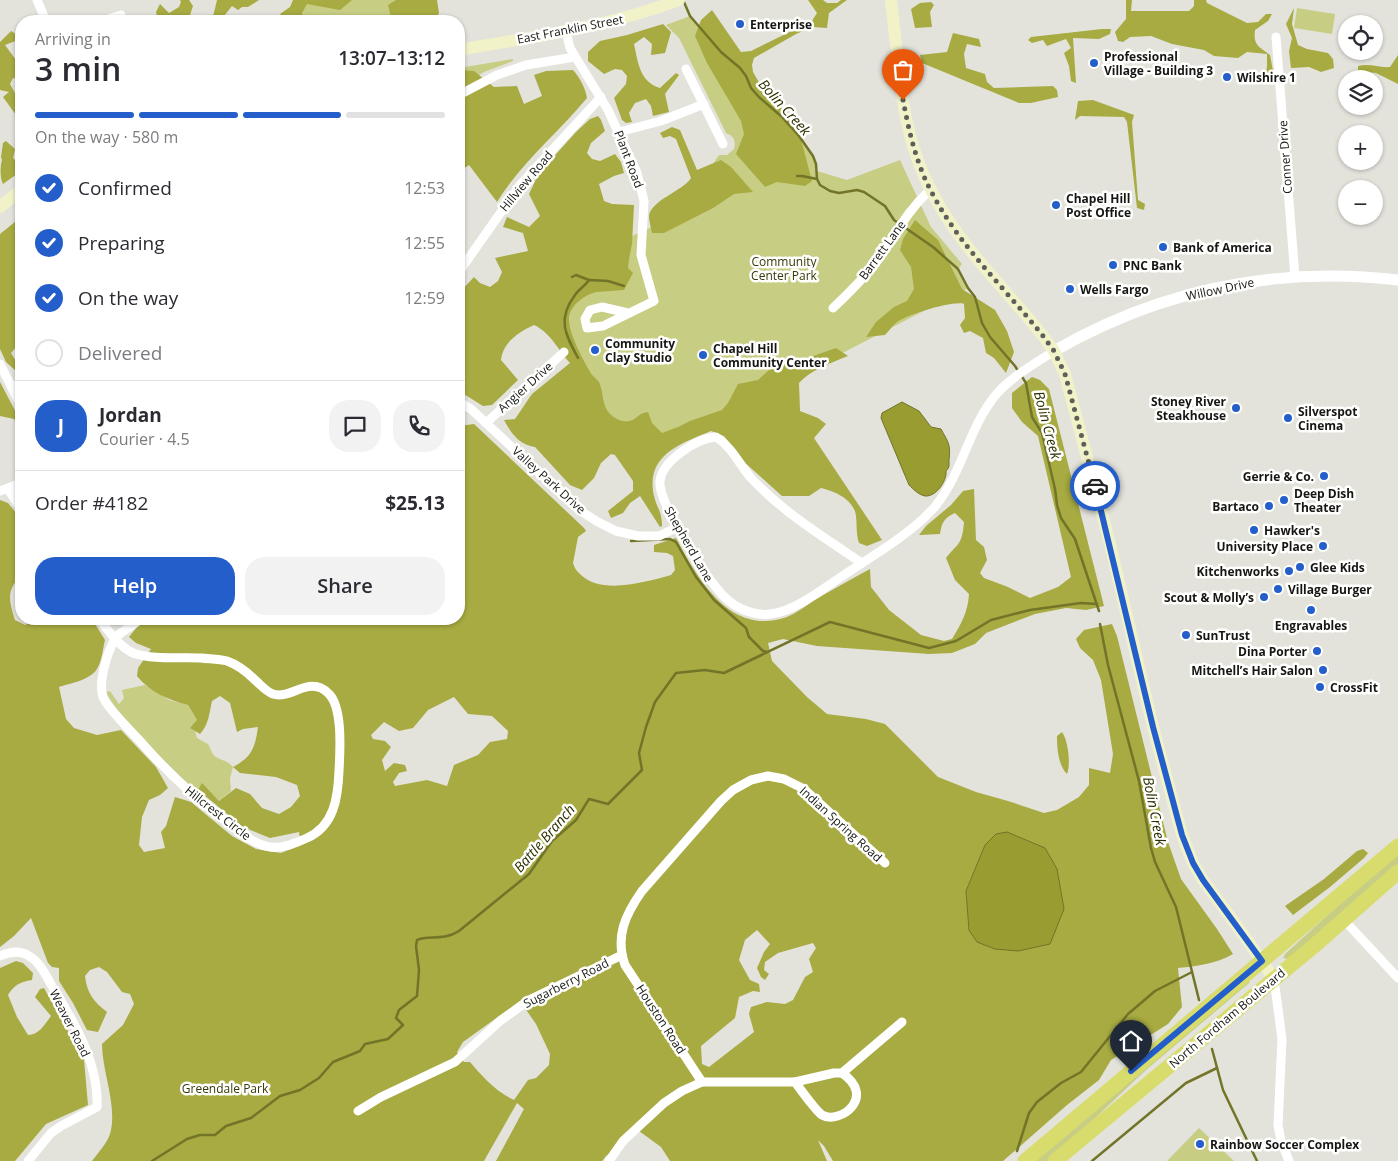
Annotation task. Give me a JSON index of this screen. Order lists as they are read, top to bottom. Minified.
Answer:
{"streets":{"highway":["North Fordham Boulevard"],"main road":["East Franklin Street"],"street":["Conner Drive","Plant Road","Hillview Road","Barrett Lane","Willow Drive","Angier Drive","Valley Park Drive","Shepherd Lane","Hillcrest Circle","Indian Spring Road","Sugarberry Road","Houston Road","Weaver Road"]},"crossings":[["East Franklin Street","Plant Road"],["Conner Drive","Willow Drive"],["Plant Road","Hillview Road"],["Willow Drive","Shepherd Lane"],["Angier Drive","Valley Park Drive"],["Valley Park Drive","Shepherd Lane"],["Indian Spring Road","Sugarberry Road"],["Sugarberry Road","Houston Road"]],"water":["Bolin Creek","Battle Branch"],"parks":["Community Center Park","Greendale Park"],"places":["Enterprise","Professional Village - Building 3","Wilshire 1","Chapel Hill Post Office","Bank of America","PNC Bank","Wells Fargo","Community Clay Studio","Chapel Hill Community Center","Stoney River Steakhouse","Silverspot Cinema","Gerrie & Co.","Deep Dish Theater","Bartaco","Hawker's","University Place","Glee Kids","Kitchenworks","Village Burger","Scout & Molly’s","Engravables","SunTrust","Dina Porter","Mitchell’s Hair Salon","CrossFit","Rainbow Soccer Complex"],"page":{"map_buttons":["+","−"],"heading":["3 min","Arriving in","13:07–13:12"],"panel":["Jordan","Courier · 4.5","Order #4182","$25.13"],"bar":"On the way · 580 m","list":[["Confirmed","12:53"],["Preparing","12:55"],["On the way","12:59"],"Delivered"],"round":"J","buttons":["Help","Share"]}}
